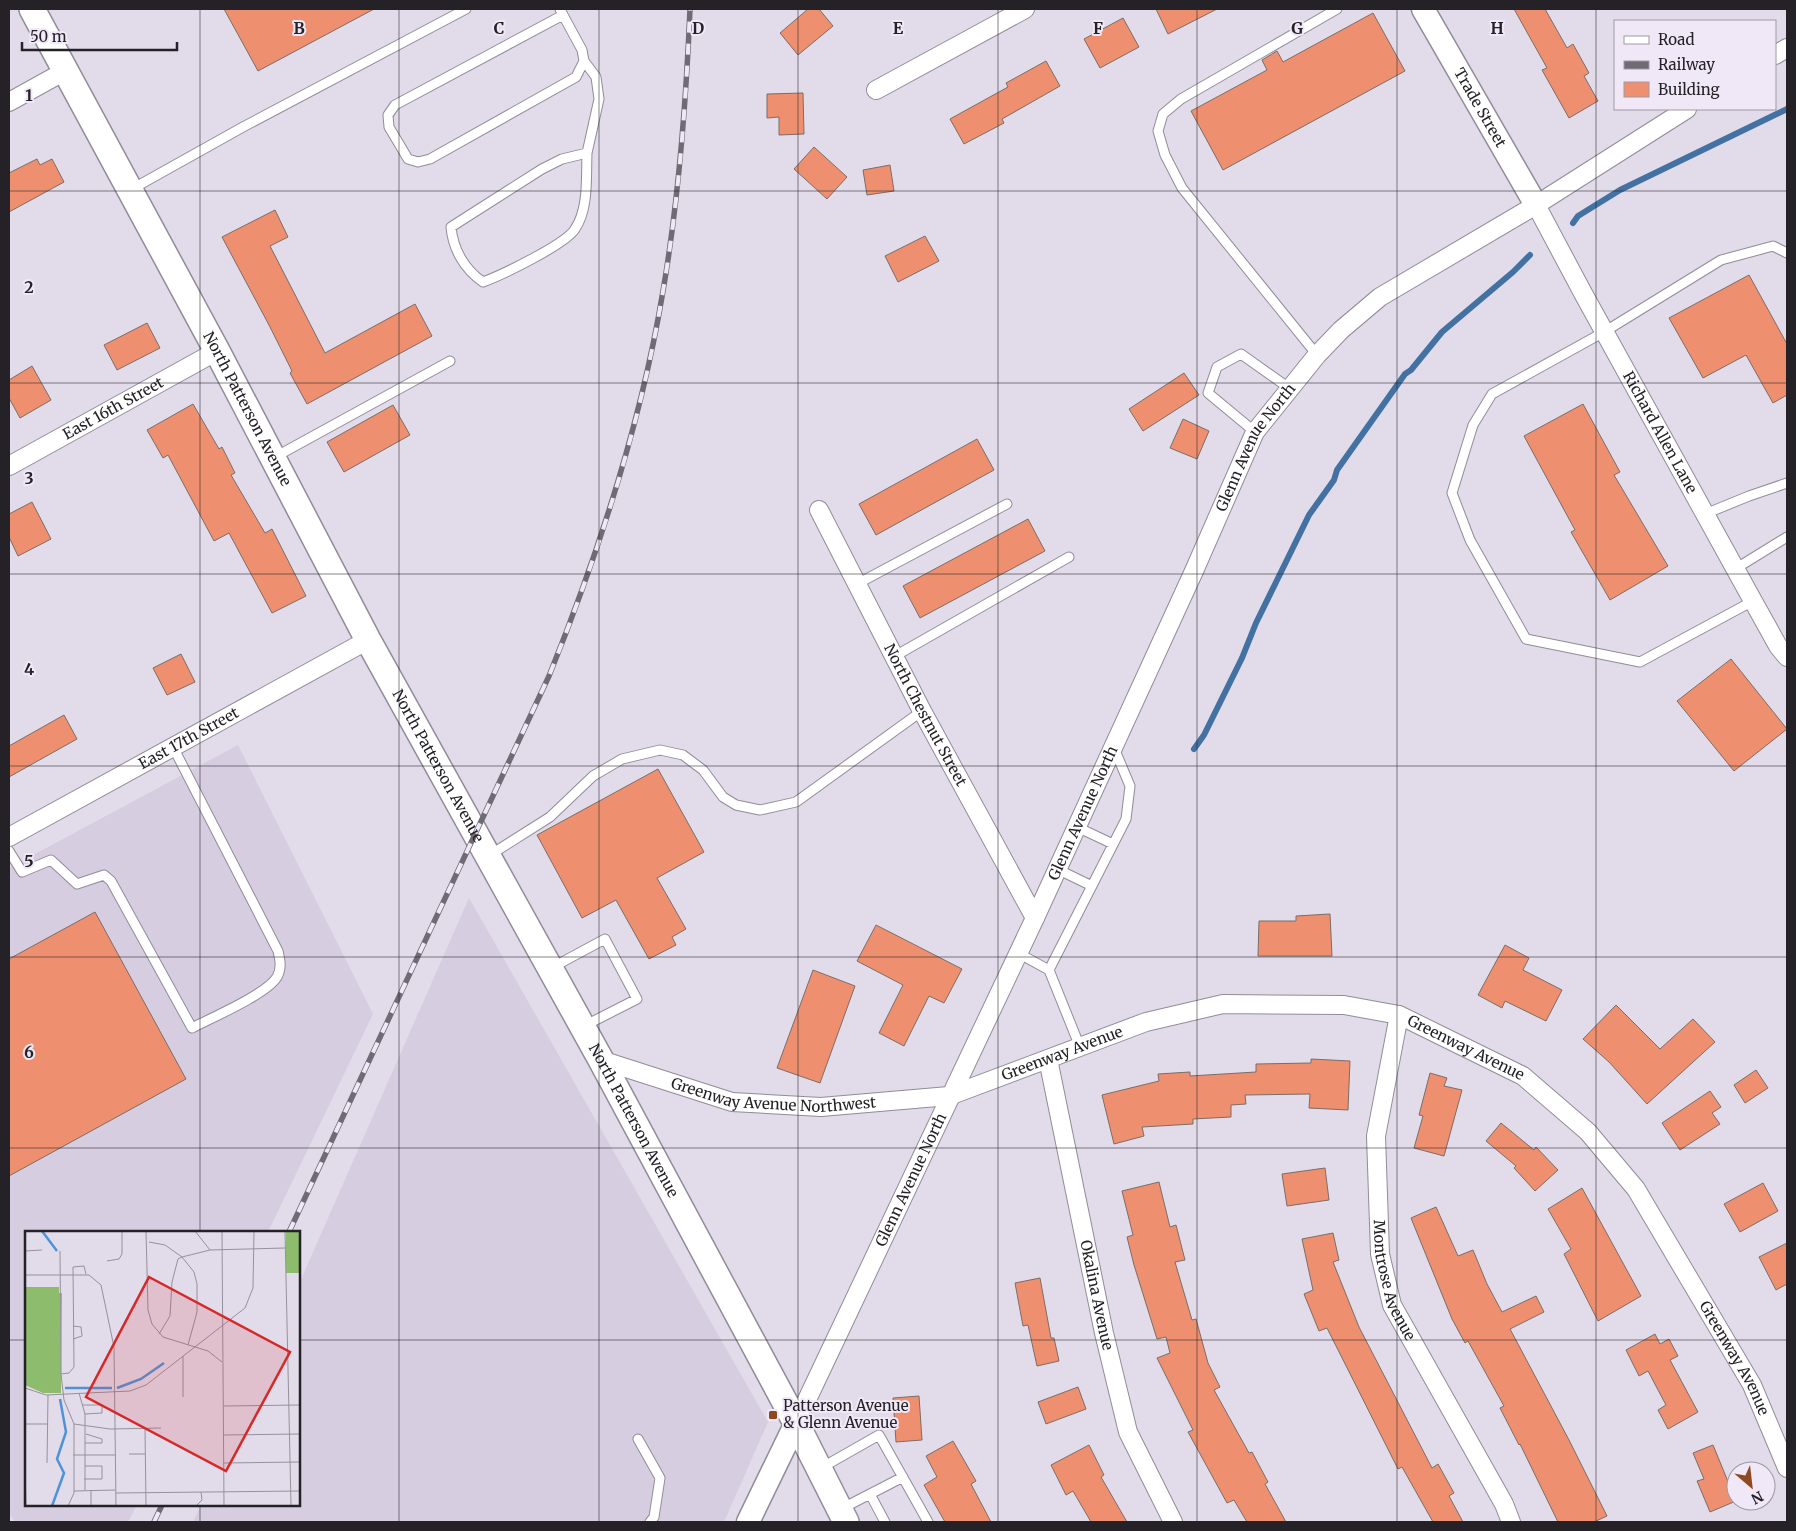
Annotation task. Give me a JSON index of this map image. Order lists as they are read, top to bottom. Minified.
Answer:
{"streets":{"main road":["North Patterson Avenue"],"street":["Trade Street","East 16th Street","Richard Allen Lane","Glenn Avenue North","North Chestnut Street","East 17th Street","Greenway Avenue","Greenway Avenue Northwest","Montrose Avenue","Okalina Avenue"]},"crossings":[["Trade Street","Richard Allen Lane"],["Trade Street","Glenn Avenue North"],["East 16th Street","North Patterson Avenue"],["North Patterson Avenue","Glenn Avenue North"],["North Patterson Avenue","East 17th Street"],["North Patterson Avenue","Greenway Avenue Northwest"],["Richard Allen Lane","Glenn Avenue North"],["Glenn Avenue North","North Chestnut Street"],["Glenn Avenue North","Greenway Avenue"],["Glenn Avenue North","Greenway Avenue Northwest"],["Greenway Avenue","Greenway Avenue Northwest"],["Greenway Avenue","Montrose Avenue"],["Greenway Avenue","Okalina Avenue"]],"places":{"transit":["Patterson Avenue & Glenn Avenue"]},"legend":["Road","Railway","Building"],"scale_bar":"50 m","north":"bottom right","grid":{"columns":["B","C","D","E","F","G","H"],"rows":["1","2","3","4","5","6"]}}
